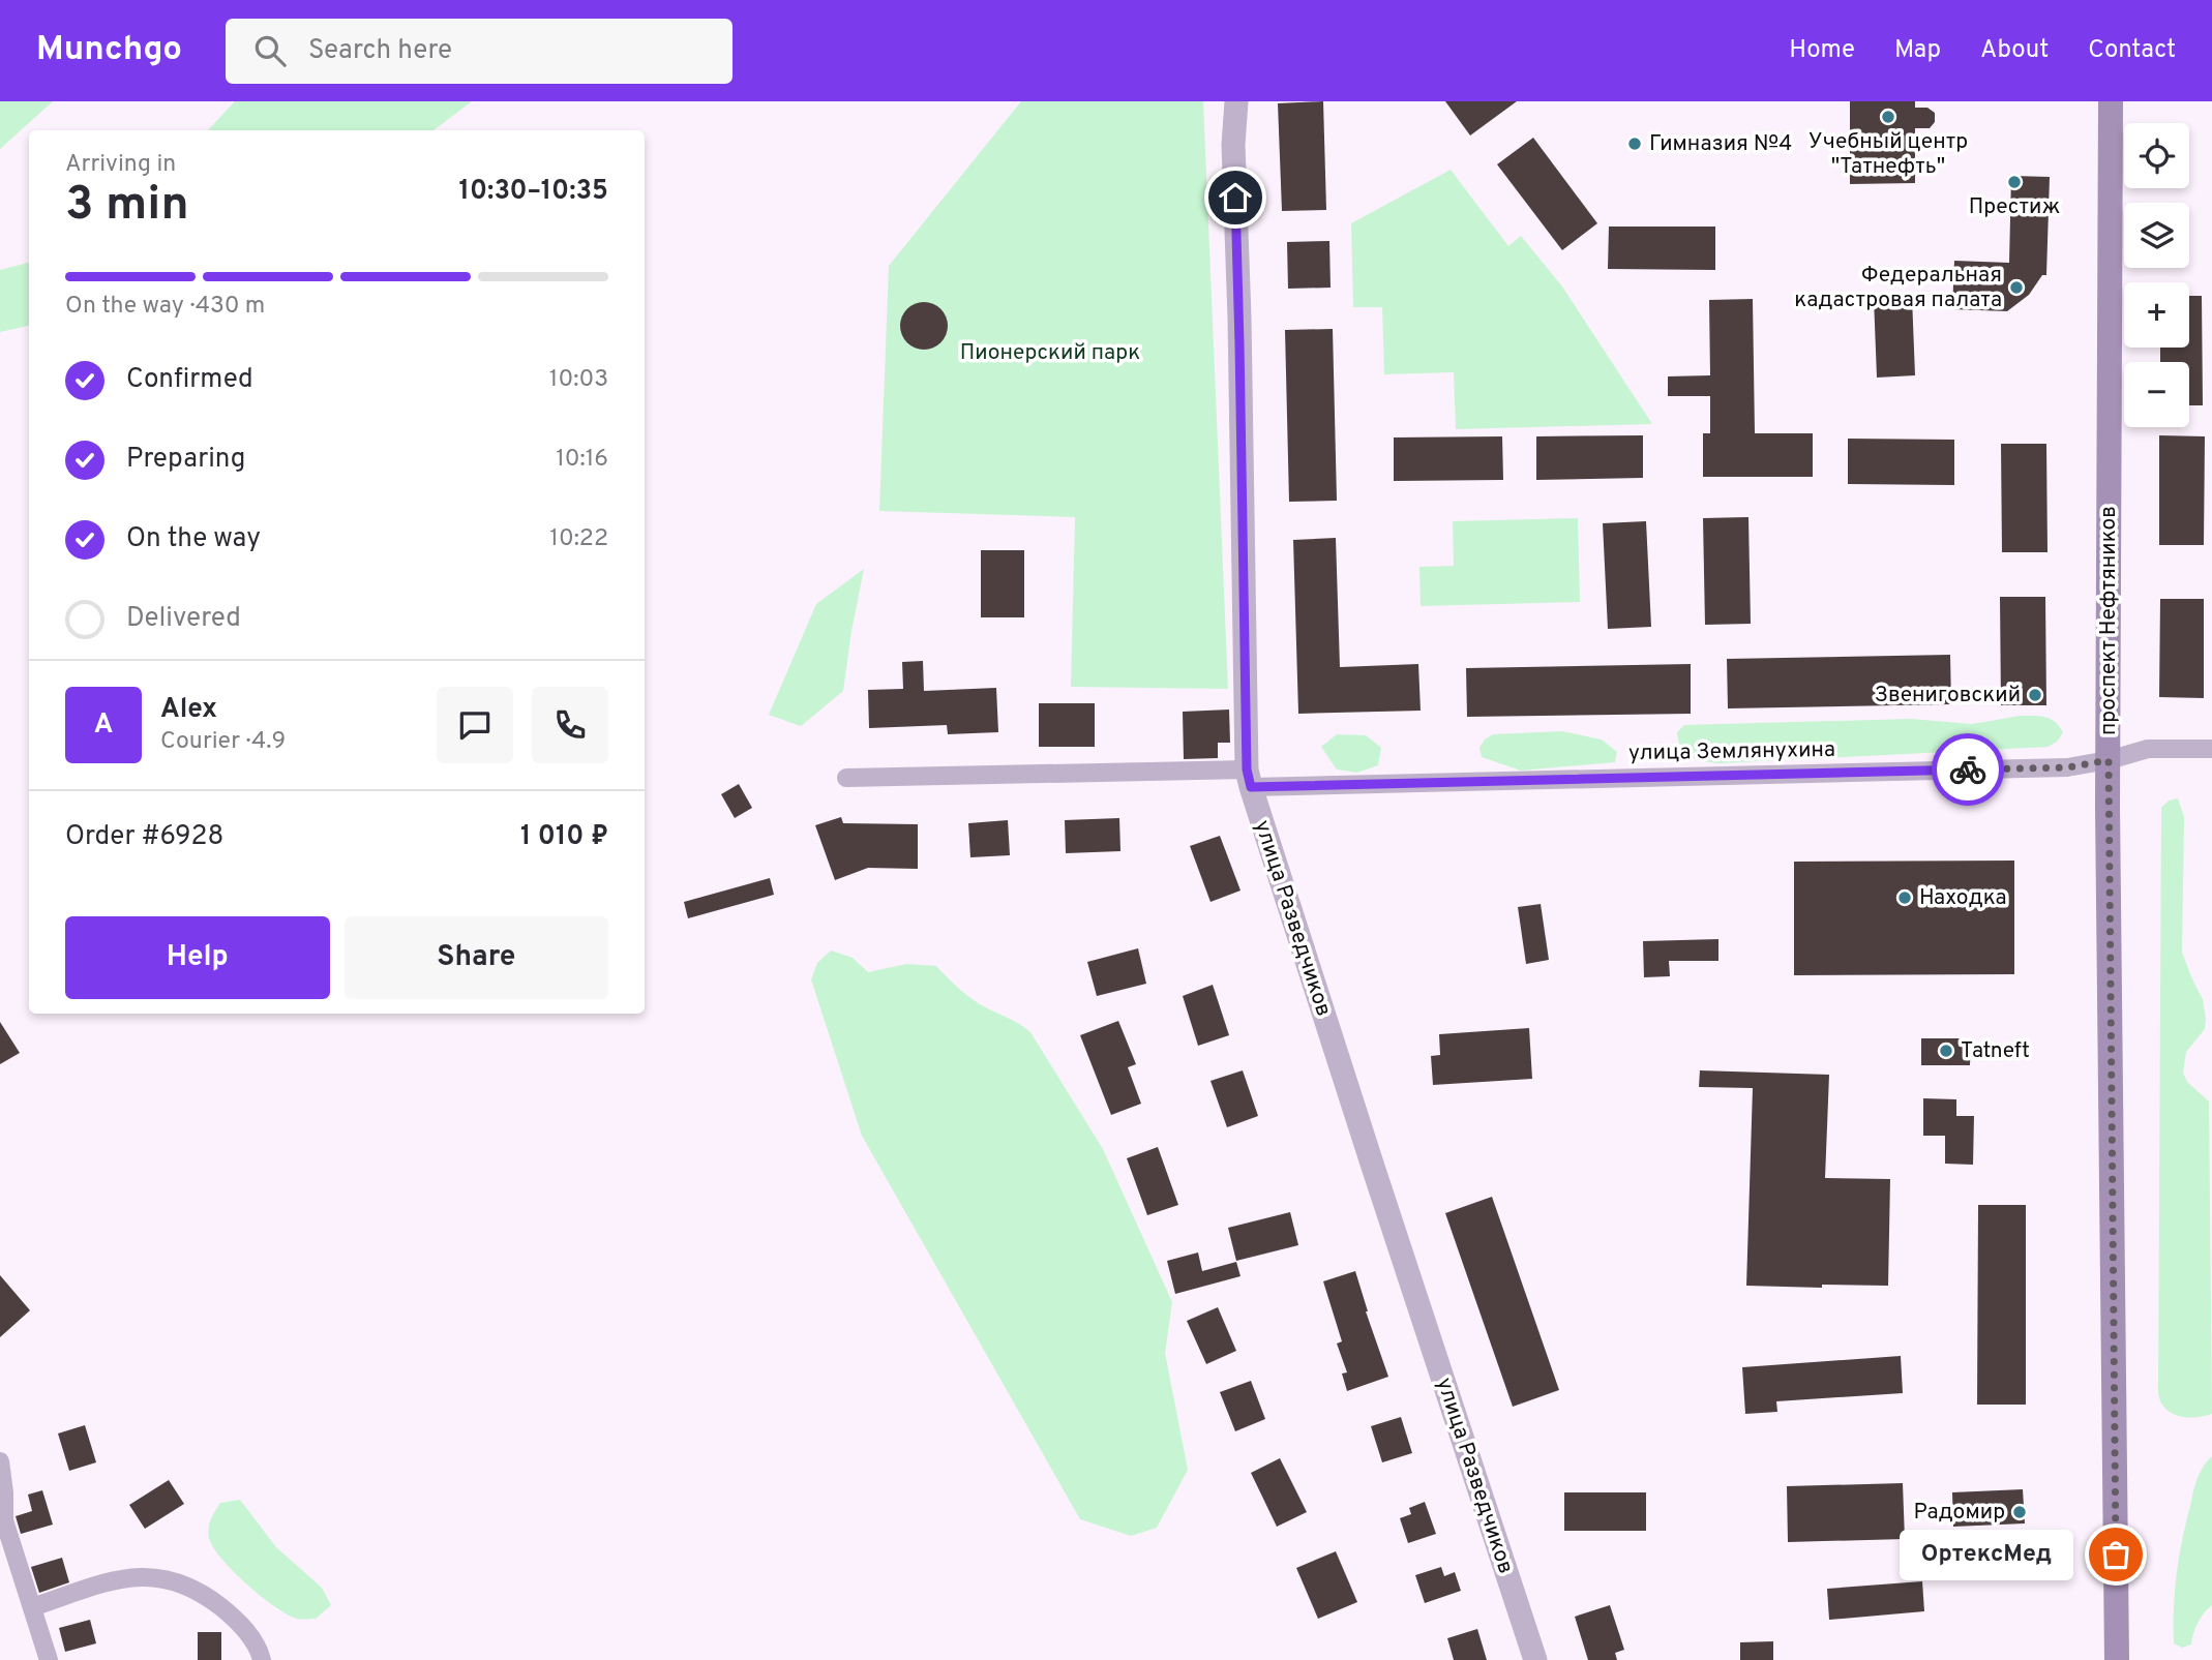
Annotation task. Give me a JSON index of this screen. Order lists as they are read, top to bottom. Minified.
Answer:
{"streets":{"main road":["проспект Нефтяников"],"street":["улица Землянухина","улица Разведчиков"]},"crossings":[["проспект Нефтяников","улица Землянухина"],["улица Землянухина","улица Разведчиков"]],"parks":["Пионерский парк"],"places":["Учебный центр \"Татнефть\"","Гимназия №4","Престиж","Федеральная кадастровая палата","Звениговский","Находка","Tatneft","Радомир","ОртексМед"],"page":{"header":"Munchgo","search":"Search here","nav":["Home","Map","About","Contact"],"map_buttons":["+","−"],"heading":["3 min","Arriving in","10:30–10:35"],"panel":["Alex","Courier · 4.9","Order #6928","1 010 ₽"],"bar":"On the way · 430 m","list":[["Confirmed","10:03"],["Preparing","10:16"],["On the way","10:22"],"Delivered"],"round":"A","buttons":["Help","Share"],"bubble":"ОртексМед"}}
